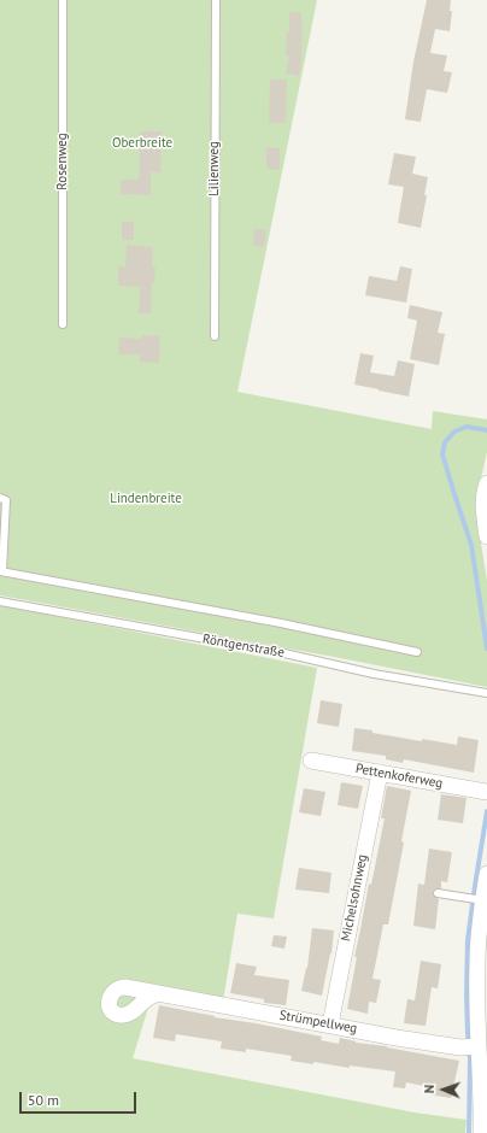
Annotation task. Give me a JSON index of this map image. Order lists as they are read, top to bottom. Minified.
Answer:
{"streets":{"street":["Pettenkoferweg","Michelsohnweg","Strümpellweg"],"lane":["Rosenweg","Lilienweg","Röntgenstraße"]},"crossings":[["Pettenkoferweg","Michelsohnweg"],["Michelsohnweg","Strümpellweg"]],"parks":["Oberbreite","Lindenbreite"],"scale_bar":"50 m","north":"left"}
